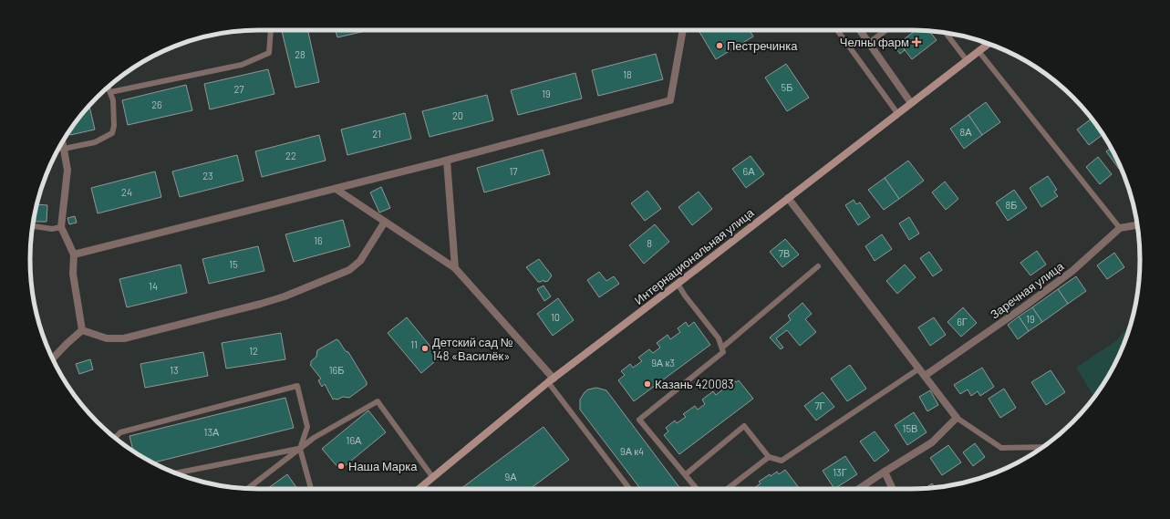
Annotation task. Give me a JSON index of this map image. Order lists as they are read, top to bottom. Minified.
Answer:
{"streets":{"street":["Интернациональная улица","Заречная улица"]},"places":{"health":["Челны фарм"],"other":["Пестречинка","Детский сад № 148 «Василёк»","Казань 420083","Наша Марка"]},"house_numbers":["28","18","5Б","27","19","26","20","8А","21","22","17","6А","23","24","8Б","16","8","7В","15","14","10","19","6Г","11","12","9А к3","13","16Б","7Г","15В","13А","16А","9А к4","13Г","9А"]}
